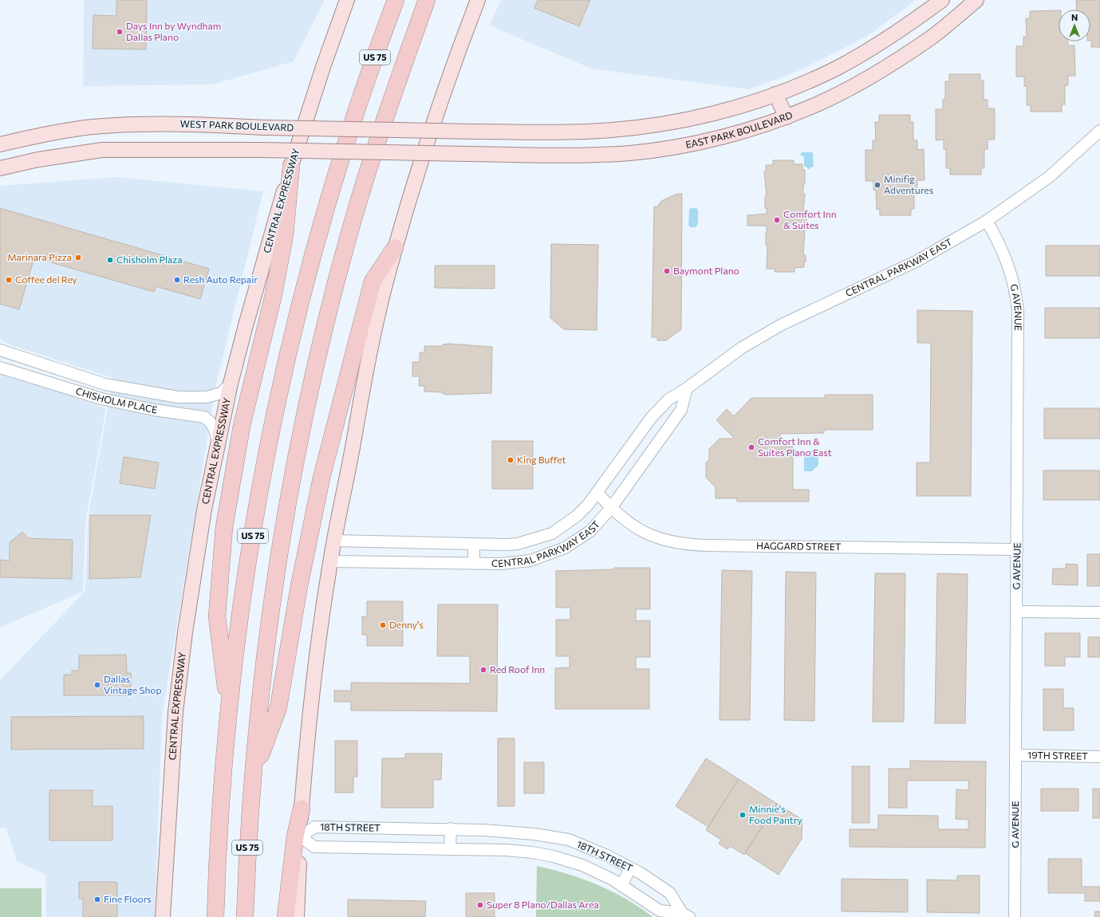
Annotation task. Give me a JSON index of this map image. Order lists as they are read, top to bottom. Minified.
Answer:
{"streets":{"highway":["US 75"],"main road":["WEST PARK BOULEVARD","EAST PARK BOULEVARD","CENTRAL EXPRESSWAY"],"street":["CENTRAL PARKWAY EAST","G AVENUE","CHISHOLM PLACE","HAGGARD STREET","19TH STREET","18TH STREET"]},"crossings":[["CENTRAL EXPRESSWAY","CHISHOLM PLACE"],["CENTRAL PARKWAY EAST","G AVENUE"],["CENTRAL PARKWAY EAST","HAGGARD STREET"],["G AVENUE","HAGGARD STREET"],["G AVENUE","19TH STREET"]],"places":["Days Inn by Wyndham Dallas Plano","Minifig Adventures","Comfort Inn & Suites","Marinara Pizza","Chisholm Plaza","Baymont Plano","Coffee del Rey","Resh Auto Repair","Comfort Inn & Suites Plano East","King Buffet","Denny's","Red Roof Inn","Dallas Vintage Shop","Minnie's Food Pantry","Fine Floors","Super 8 Plano/Dallas Area"],"north":"top"}
